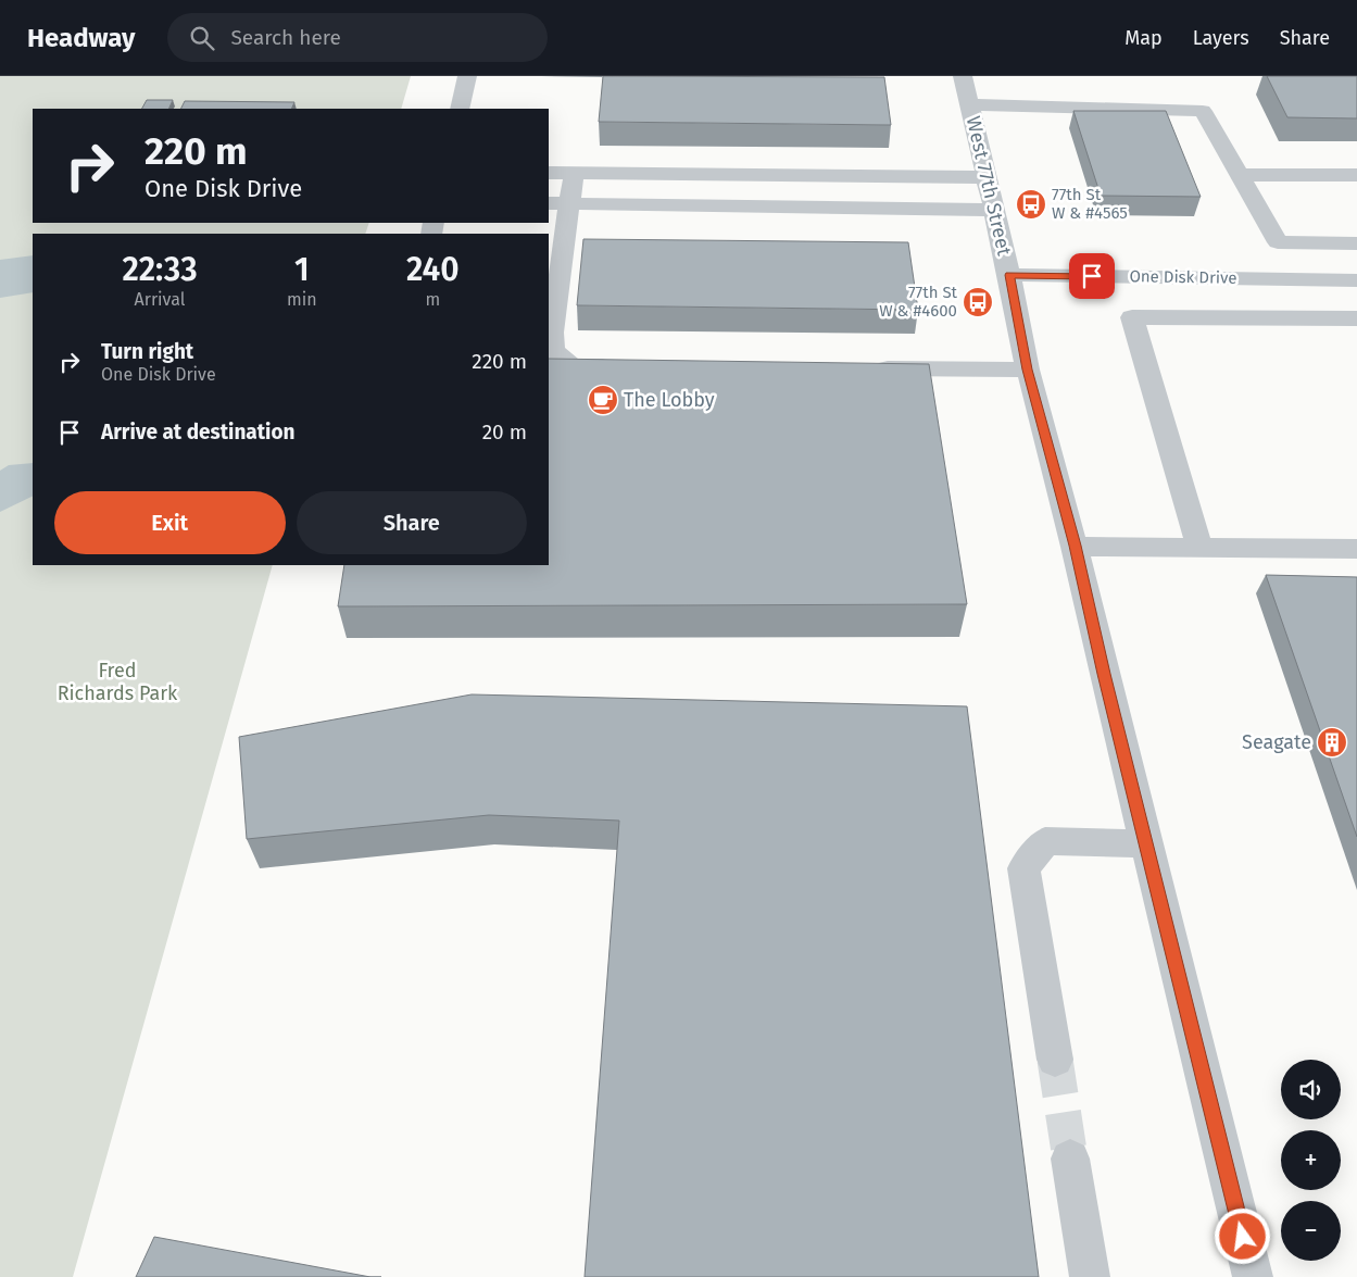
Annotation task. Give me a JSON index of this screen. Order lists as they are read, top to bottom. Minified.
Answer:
{"streets":{"street":["West 77th Street","One Disk Drive"]},"crossings":[["West 77th Street","One Disk Drive"]],"parks":["Fred Richards Park"],"places":{"bus stop":["77th St W & #4565","77th St W & #4600"],"cafe":["The Lobby"],"building":["Seagate"]},"page":{"header":"Headway","search":"Search here","nav":["Map","Layers","Share"],"turn":["220 m","One Disk Drive"],"eta":["22:33","Arrival","1","min","240","m"],"list":[{"name":"Turn right","note":"One Disk Drive","value":"220 m"},{"name":"Arrive at destination","value":"20 m"}],"buttons":["Exit","Share"],"map_buttons":["+","−"]}}
